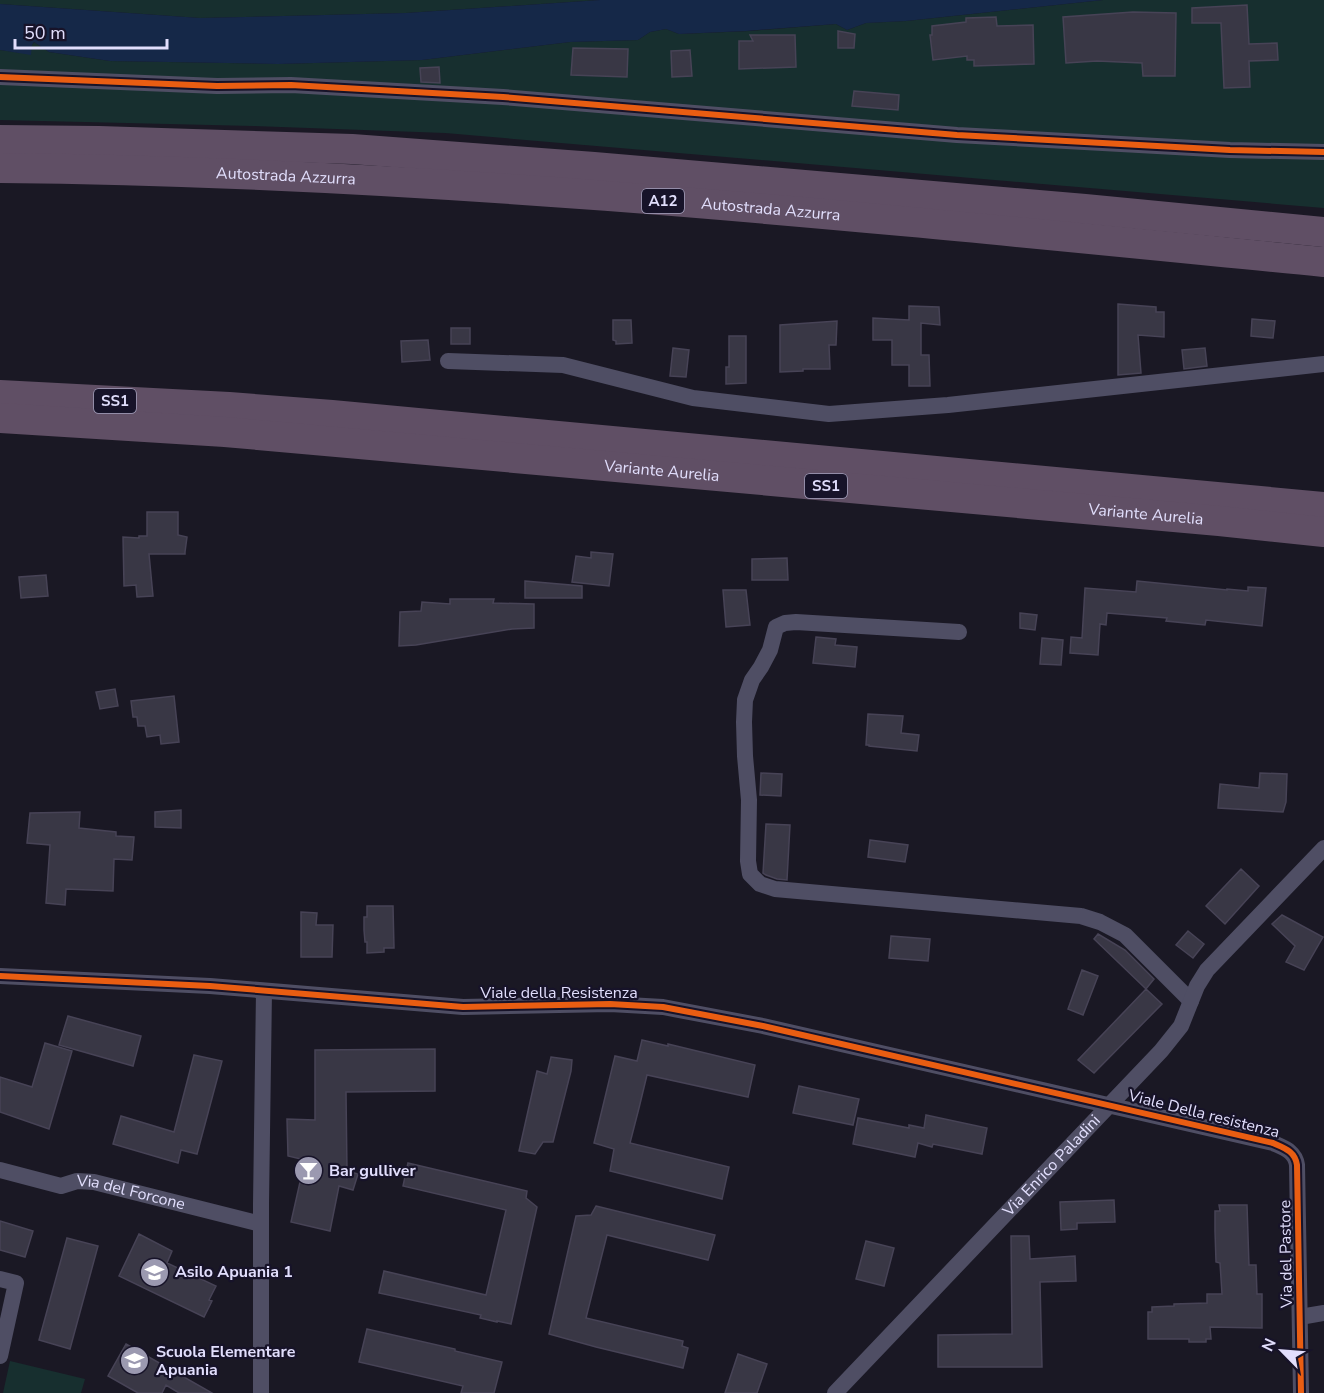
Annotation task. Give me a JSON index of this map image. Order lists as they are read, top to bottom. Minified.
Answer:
{"streets":{"highway":["Autostrada Azzurra","A12","SS1","Variante Aurelia"],"street":["Viale della Resistenza","Viale Della resistenza","Via Enrico Paladini","Via del Forcone","Via del Pastore"]},"crossings":[["Viale della Resistenza","Viale Della resistenza"],["Viale della Resistenza","Via Enrico Paladini"],["Viale Della resistenza","Via Enrico Paladini"],["Viale Della resistenza","Via del Pastore"]],"places":{"bar":["Bar gulliver"],"school or university":["Asilo Apuania 1","Scuola Elementare Apuania"]},"scale_bar":"50 m","north":"top left"}
